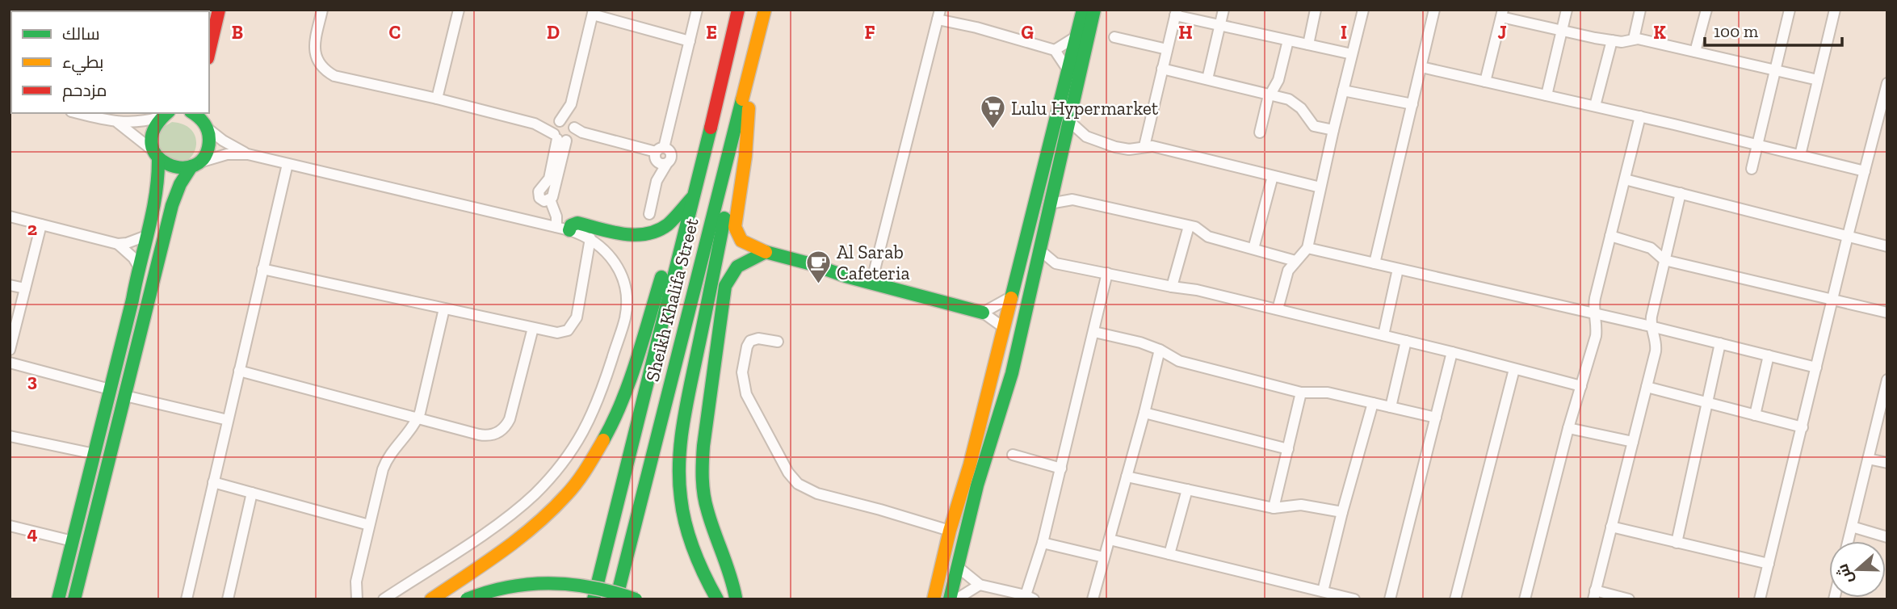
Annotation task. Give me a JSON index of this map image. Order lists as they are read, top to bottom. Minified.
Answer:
{"streets":{"main road":["Sheikh Khalifa Street"]},"places":{"supermarket":["Lulu Hypermarket"],"cafe":["Al Sarab Cafeteria"]},"legend":["سالك","بطيء","مزدحم"],"scale_bar":"100 m","north":"left","grid":{"columns":["B","C","D","E","F","G","H","I","J","K"],"rows":["2","3","4"]}}
